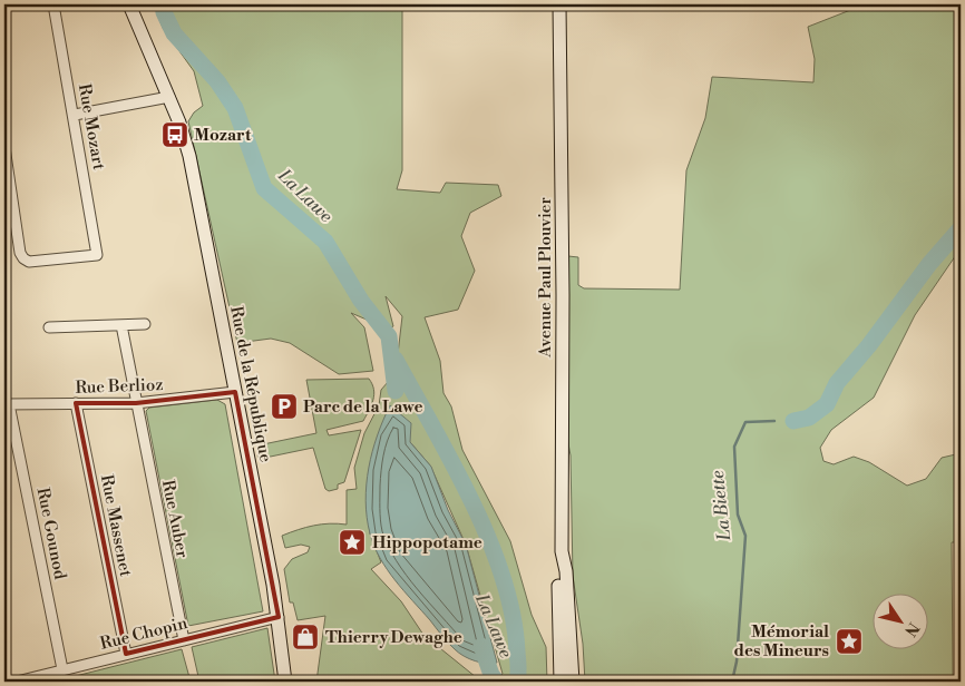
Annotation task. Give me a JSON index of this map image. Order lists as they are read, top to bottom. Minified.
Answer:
{"streets":{"main road":["Avenue Paul Plouvier","Rue de la République"],"street":["Rue Mozart","Rue Berlioz","Rue Auber","Rue Massenet","Rue Gounod","Rue Chopin"]},"crossings":[["Rue de la République","Rue Berlioz"],["Rue de la République","Rue Chopin"],["Rue Berlioz","Rue Auber"],["Rue Berlioz","Rue Massenet"],["Rue Berlioz","Rue Gounod"],["Rue Auber","Rue Chopin"],["Rue Massenet","Rue Chopin"],["Rue Gounod","Rue Chopin"]],"water":["La Lawe","La Biette"],"places":{"bus stop":["Mozart"],"parking":["Parc de la Lawe"],"place":["Hippopotame","Mémorial des Mineurs"],"shop":["Thierry Dewaghe"]},"north":"bottom right"}
